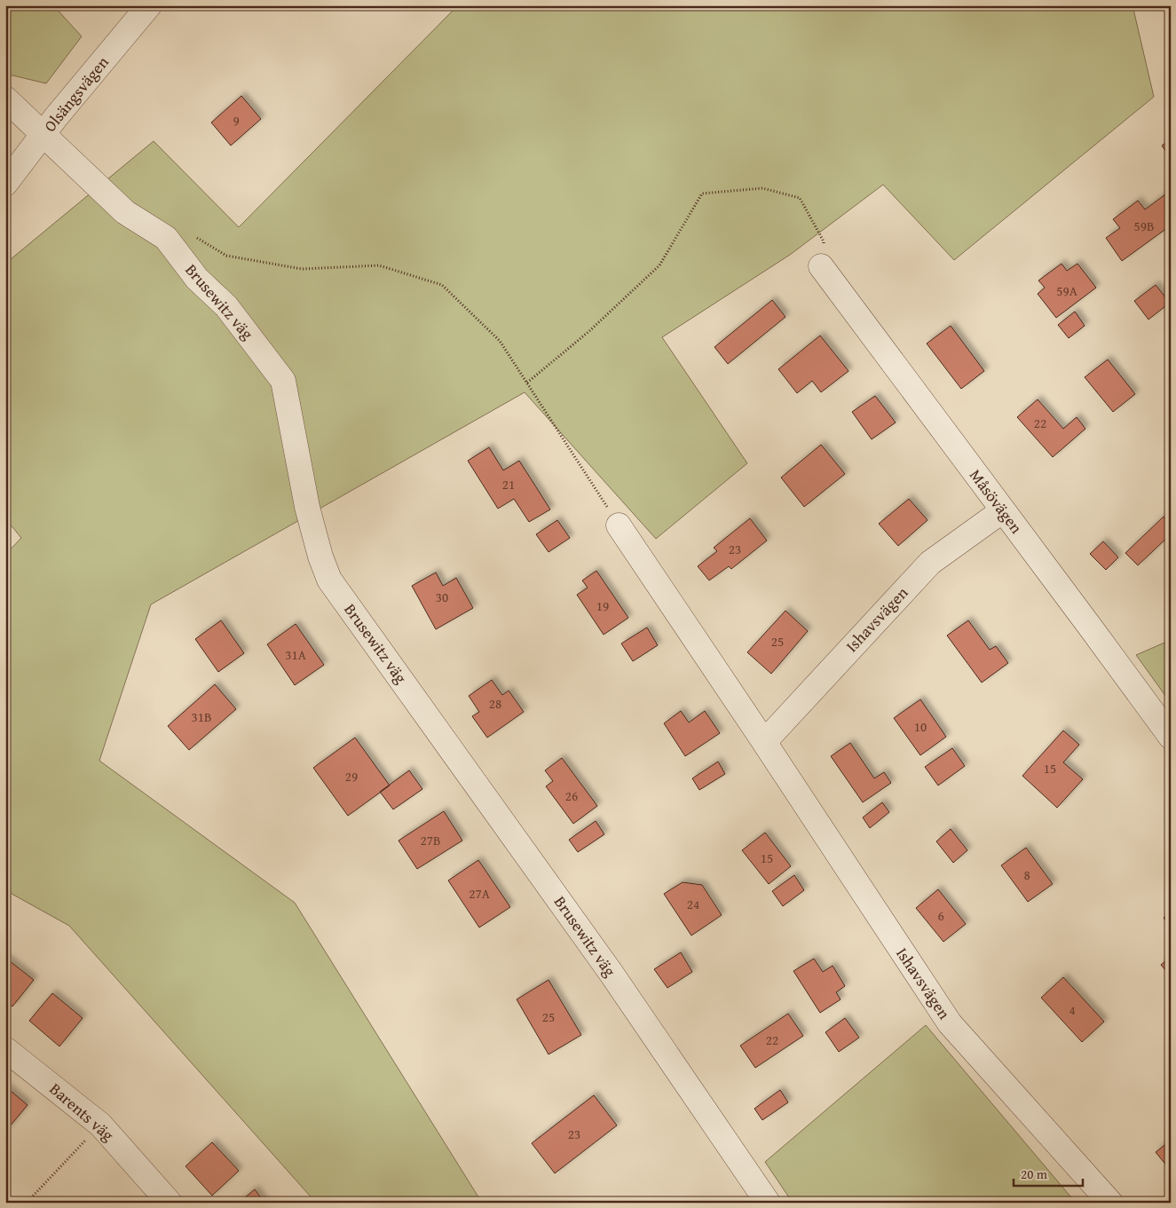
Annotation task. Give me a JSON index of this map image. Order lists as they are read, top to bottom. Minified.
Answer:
{"streets":{"street":["Olsängsvägen","Brusewitz väg","Måsövägen","Ishavsvägen","Barents väg"]},"crossings":[["Olsängsvägen","Brusewitz väg"],["Måsövägen","Ishavsvägen"]],"house_numbers":["9","59B","59A","22","21","23","30","19","25","31A","28","31B","10","15","29","26","27B","15","8","27A","24","6","4","25","22","23"],"scale_bar":"20 m"}
